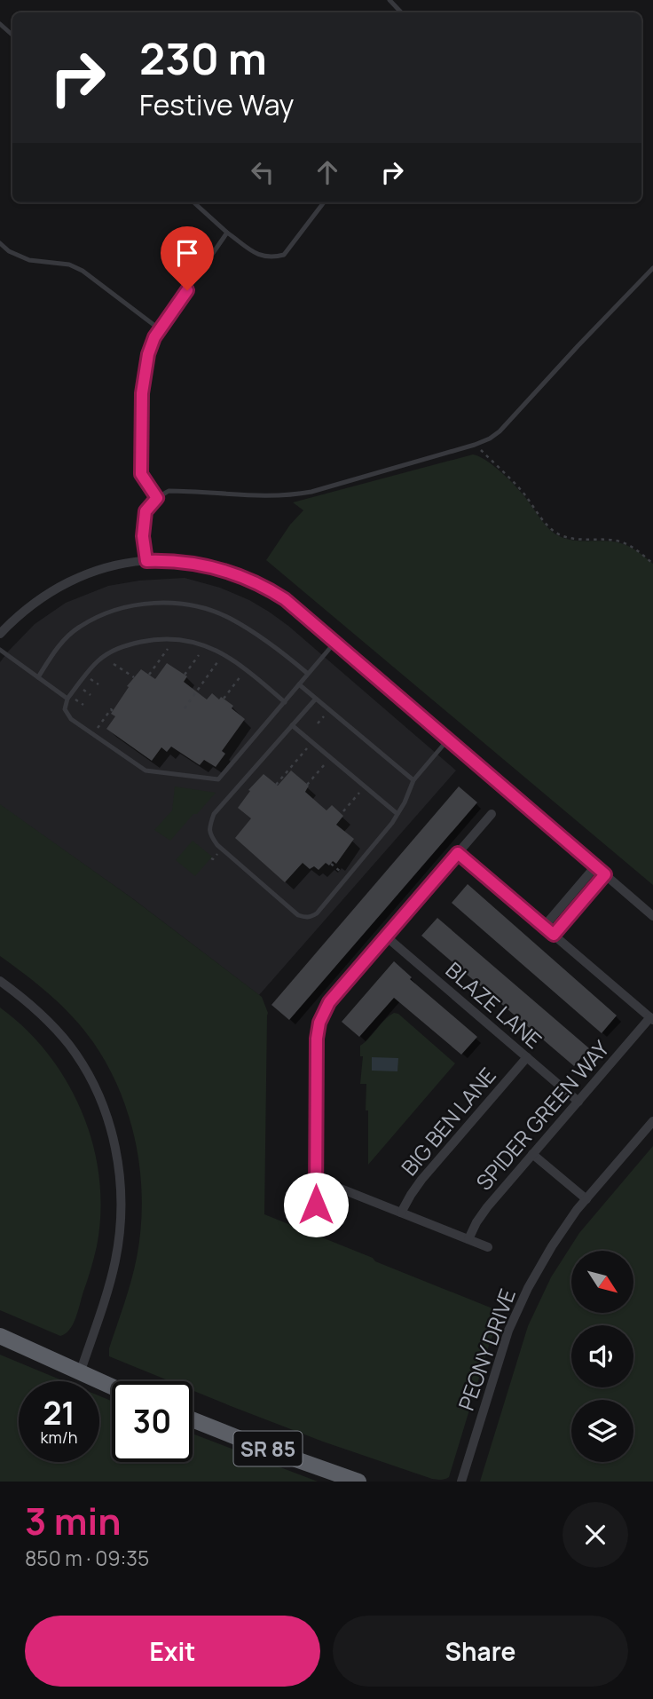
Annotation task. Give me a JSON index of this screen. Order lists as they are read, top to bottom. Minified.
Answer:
{"streets":{"highway":["SR 85"],"street":["BLAZE LANE","SPIDER GREEN WAY","BIG BEN LANE","PEONY DRIVE"]},"crossings":[["BLAZE LANE","SPIDER GREEN WAY"],["BLAZE LANE","BIG BEN LANE"]],"north":"bottom right","page":{"turn":["230 m","Festive Way"],"speed":"21 km/h","limit":"30","heading":["3 min","850 m · 09:35"],"buttons":["Exit","Share"]}}
